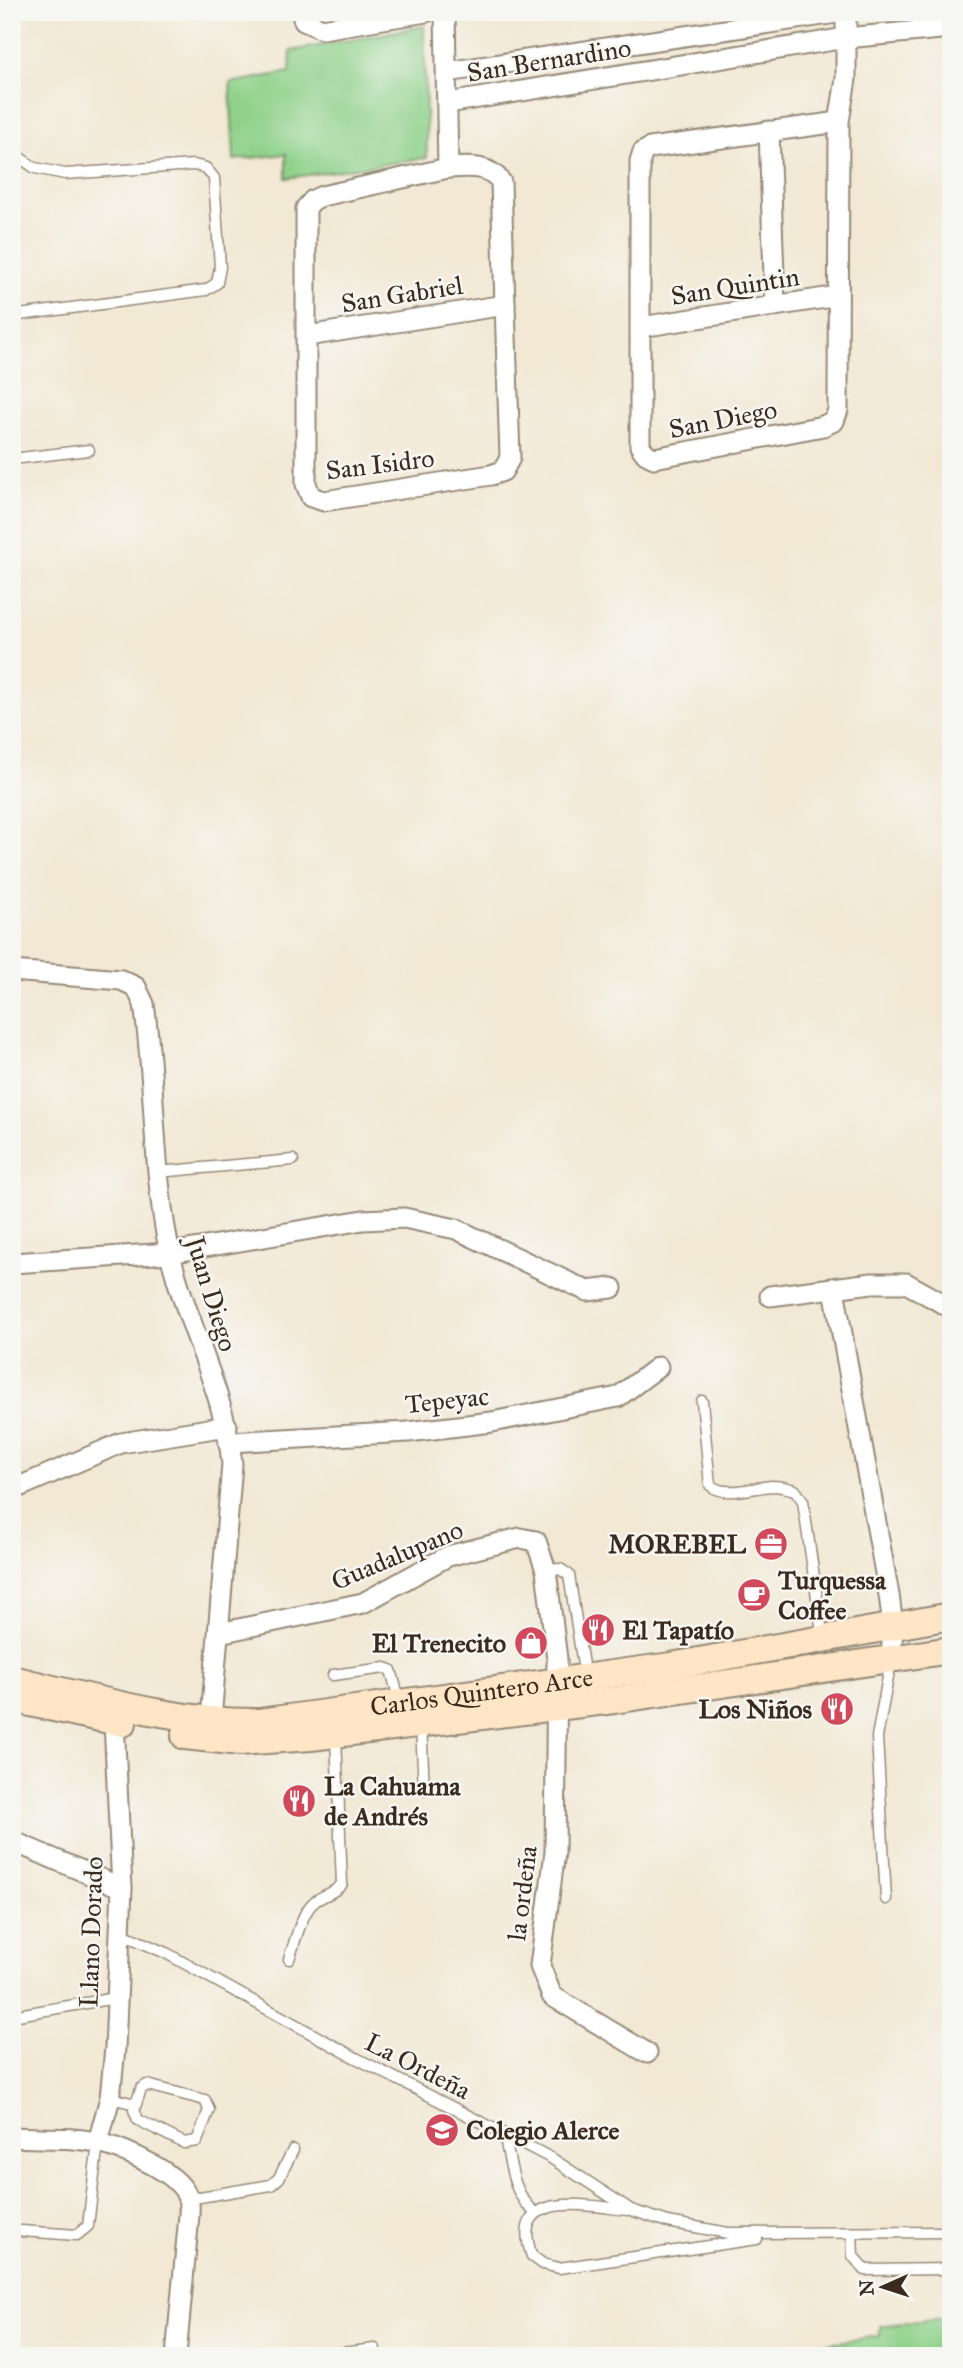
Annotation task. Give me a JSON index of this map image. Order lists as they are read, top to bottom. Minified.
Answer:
{"streets":{"main road":["Carlos Quintero Arce"],"street":["San Bernardino","San Quintin","San Gabriel","San Diego","San Isidro","Juan Diego","Tepeyac","Guadalupano","la ordeña","Llano Dorado"],"lane":["La Ordeña"]},"crossings":[["San Bernardino","San Diego"],["San Quintin","San Diego"],["San Gabriel","San Isidro"],["Juan Diego","Tepeyac"],["Juan Diego","Guadalupano"],["Juan Diego","Carlos Quintero Arce"],["Guadalupano","Carlos Quintero Arce"],["Guadalupano","la ordeña"],["Carlos Quintero Arce","la ordeña"],["Carlos Quintero Arce","Llano Dorado"],["Llano Dorado","La Ordeña"]],"places":{"office":["MOREBEL"],"cafe":["Turquessa Coffee"],"restaurant":["El Tapatío","Los Niños","La Cahuama de Andrés"],"shop":["El Trenecito"],"school or university":["Colegio Alerce"]},"north":"left"}
